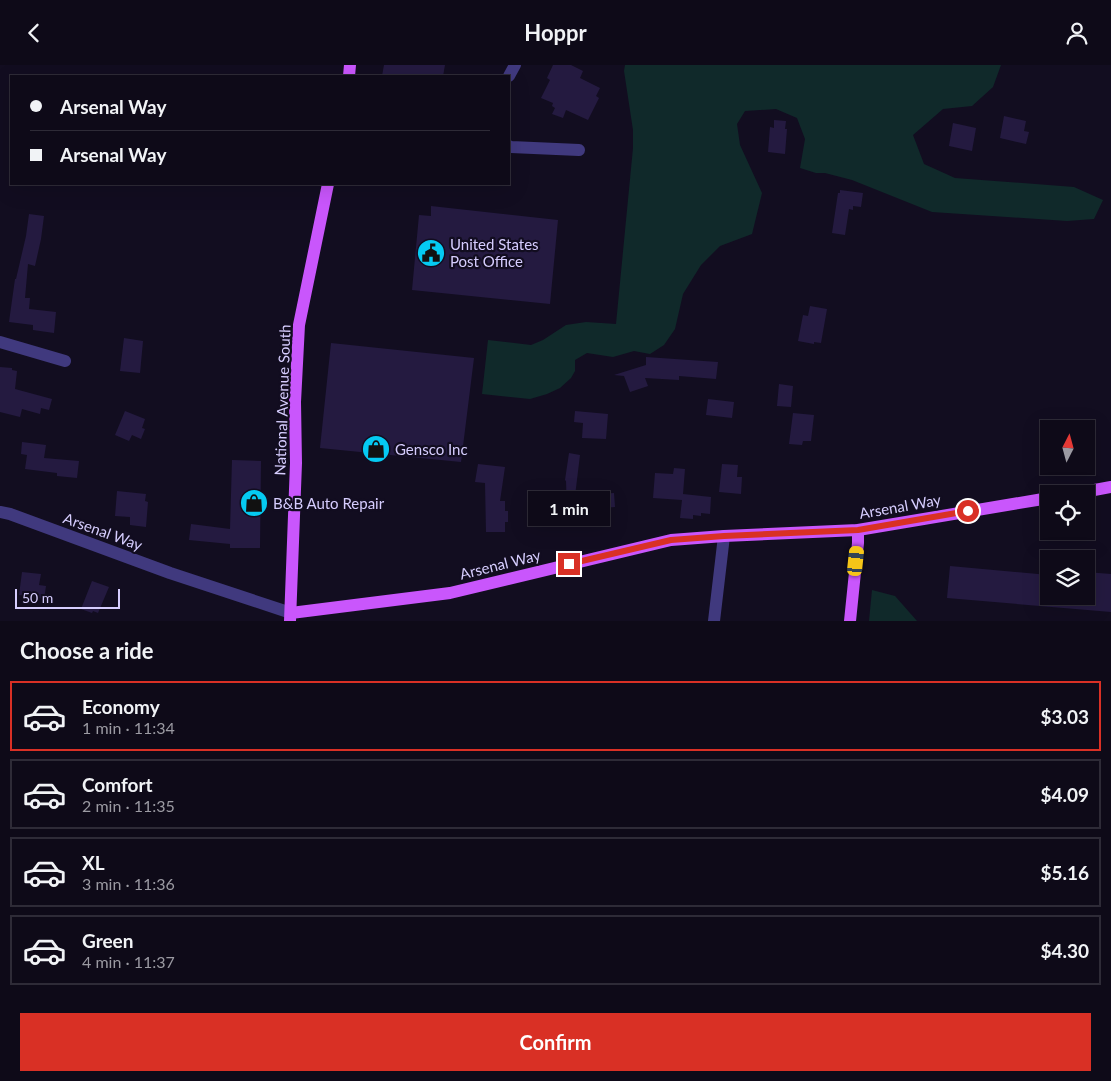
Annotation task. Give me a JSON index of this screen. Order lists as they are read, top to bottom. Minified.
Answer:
{"streets":{"main road":["National Avenue South","Arsenal Way"]},"crossings":[["National Avenue South","Arsenal Way"]],"places":{"public building":["United States Post Office"],"shop":["Gensco Inc","B&B Auto Repair"]},"scale_bar":"50 m","north":"top","page":{"header":"Hoppr","banner":["Arsenal Way","Arsenal Way"],"bubble":"1 min","scale":"50 m","heading":"Choose a ride","list":[{"name":"Economy","note":"1 min · 11:34","value":"$3.03"},{"name":"Comfort","note":"2 min · 11:35","value":"$4.09"},{"name":"XL","note":"3 min · 11:36","value":"$5.16"},{"name":"Green","note":"4 min · 11:37","value":"$4.30"}],"buttons":"Confirm"}}
